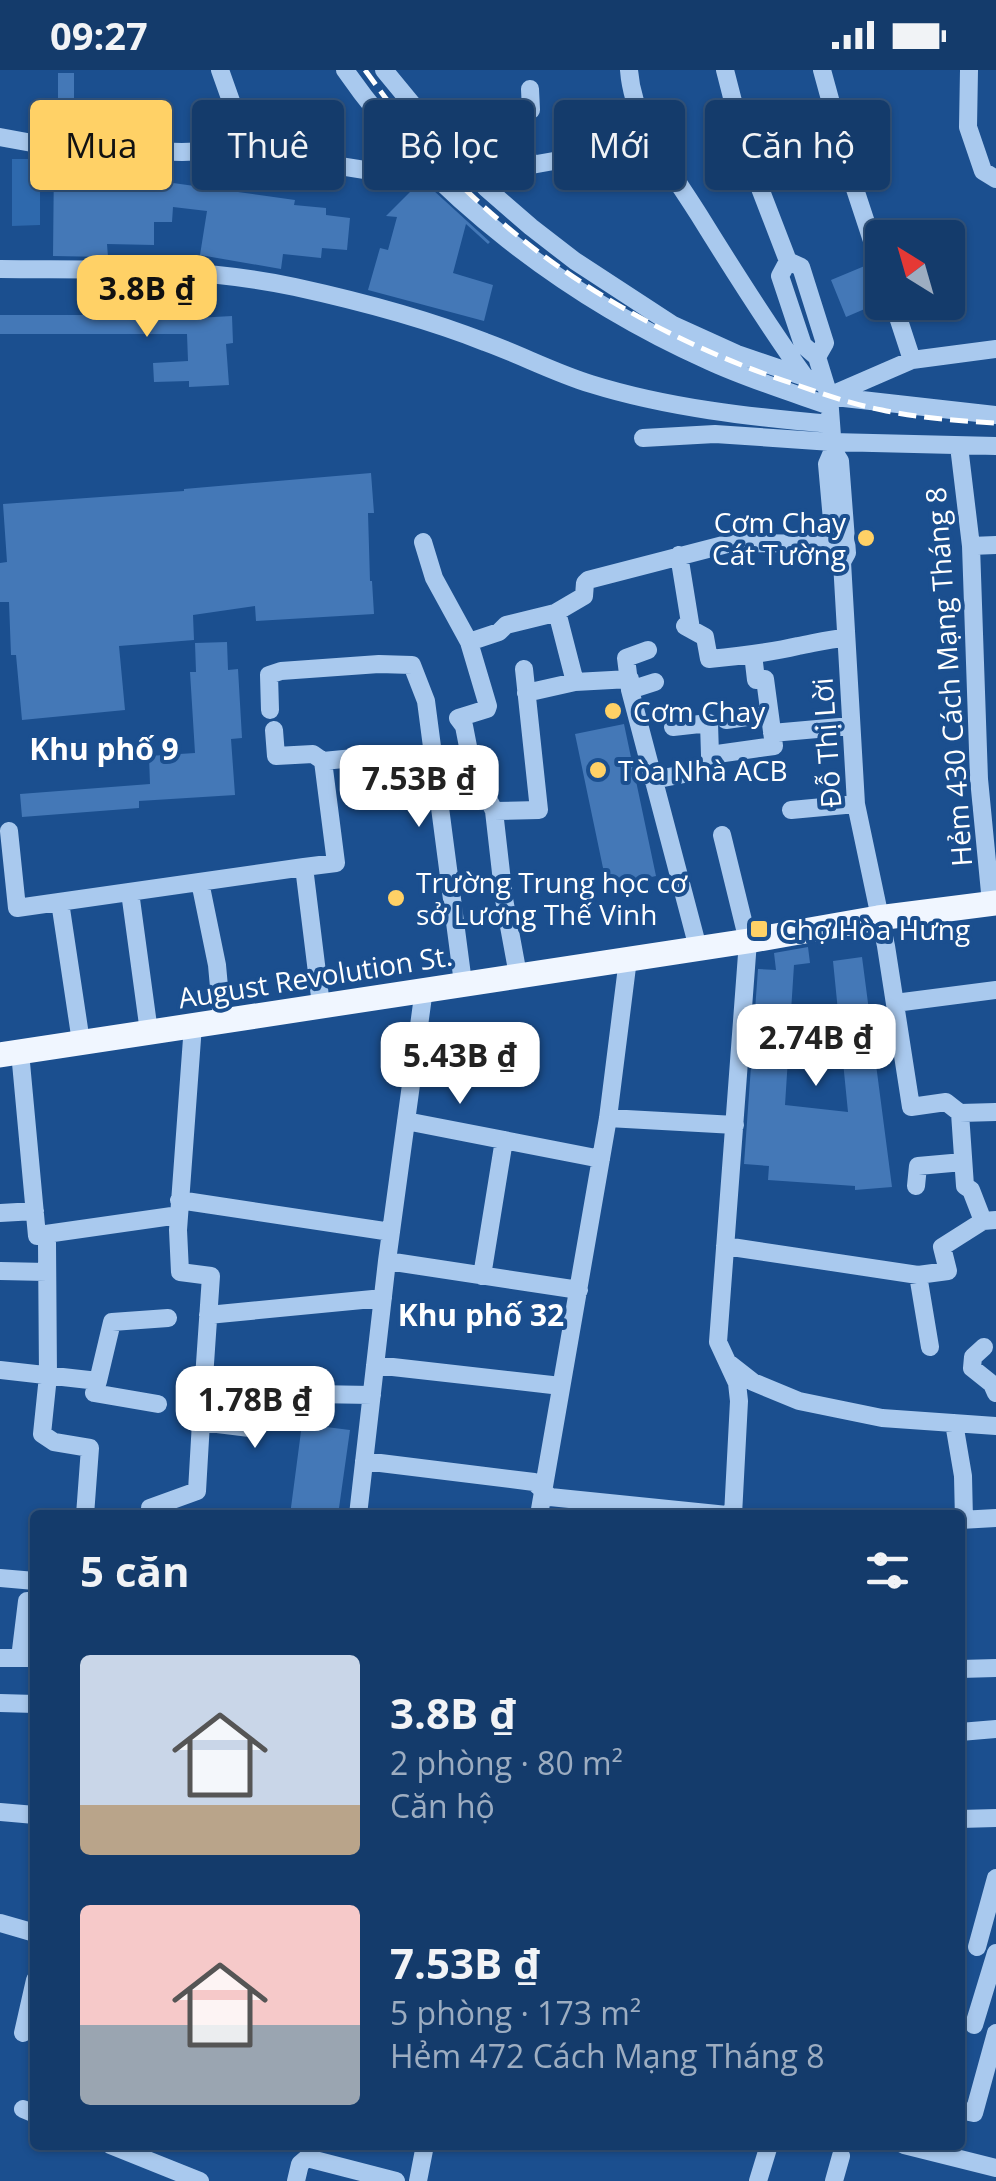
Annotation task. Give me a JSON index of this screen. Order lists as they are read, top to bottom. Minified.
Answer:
{"streets":{"main road":["August Revolution St."],"street":["Hẻm 430 Cách Mạng Tháng 8","Đỗ Thị Lời"]},"crossings":[["Hẻm 430 Cách Mạng Tháng 8","August Revolution St."],["Đỗ Thị Lời","August Revolution St."]],"districts":["Khu phố 9","Khu phố 32"],"places":{"other":["Cơm Chay Cát Tường","Cơm Chay","Tòa Nhà ACB","Trường Trung học cơ sở Lương Thế Vinh"],"transit":["Chợ Hòa Hưng"]},"north":"top left","page":{"status":"09:27","chip":["Mua","Thuê","Bộ lọc","Mới","Căn hộ"],"price":["3.8B ₫","7.53B ₫","2.74B ₫","5.43B ₫","1.78B ₫"],"heading":"5 căn","list":[{"name":"3.8B ₫","note":"2 phòng · 80 m² · Căn hộ"},{"name":"7.53B ₫","note":"5 phòng · 173 m² · Hẻm 472 Cách Mạng Tháng 8"}]}}
